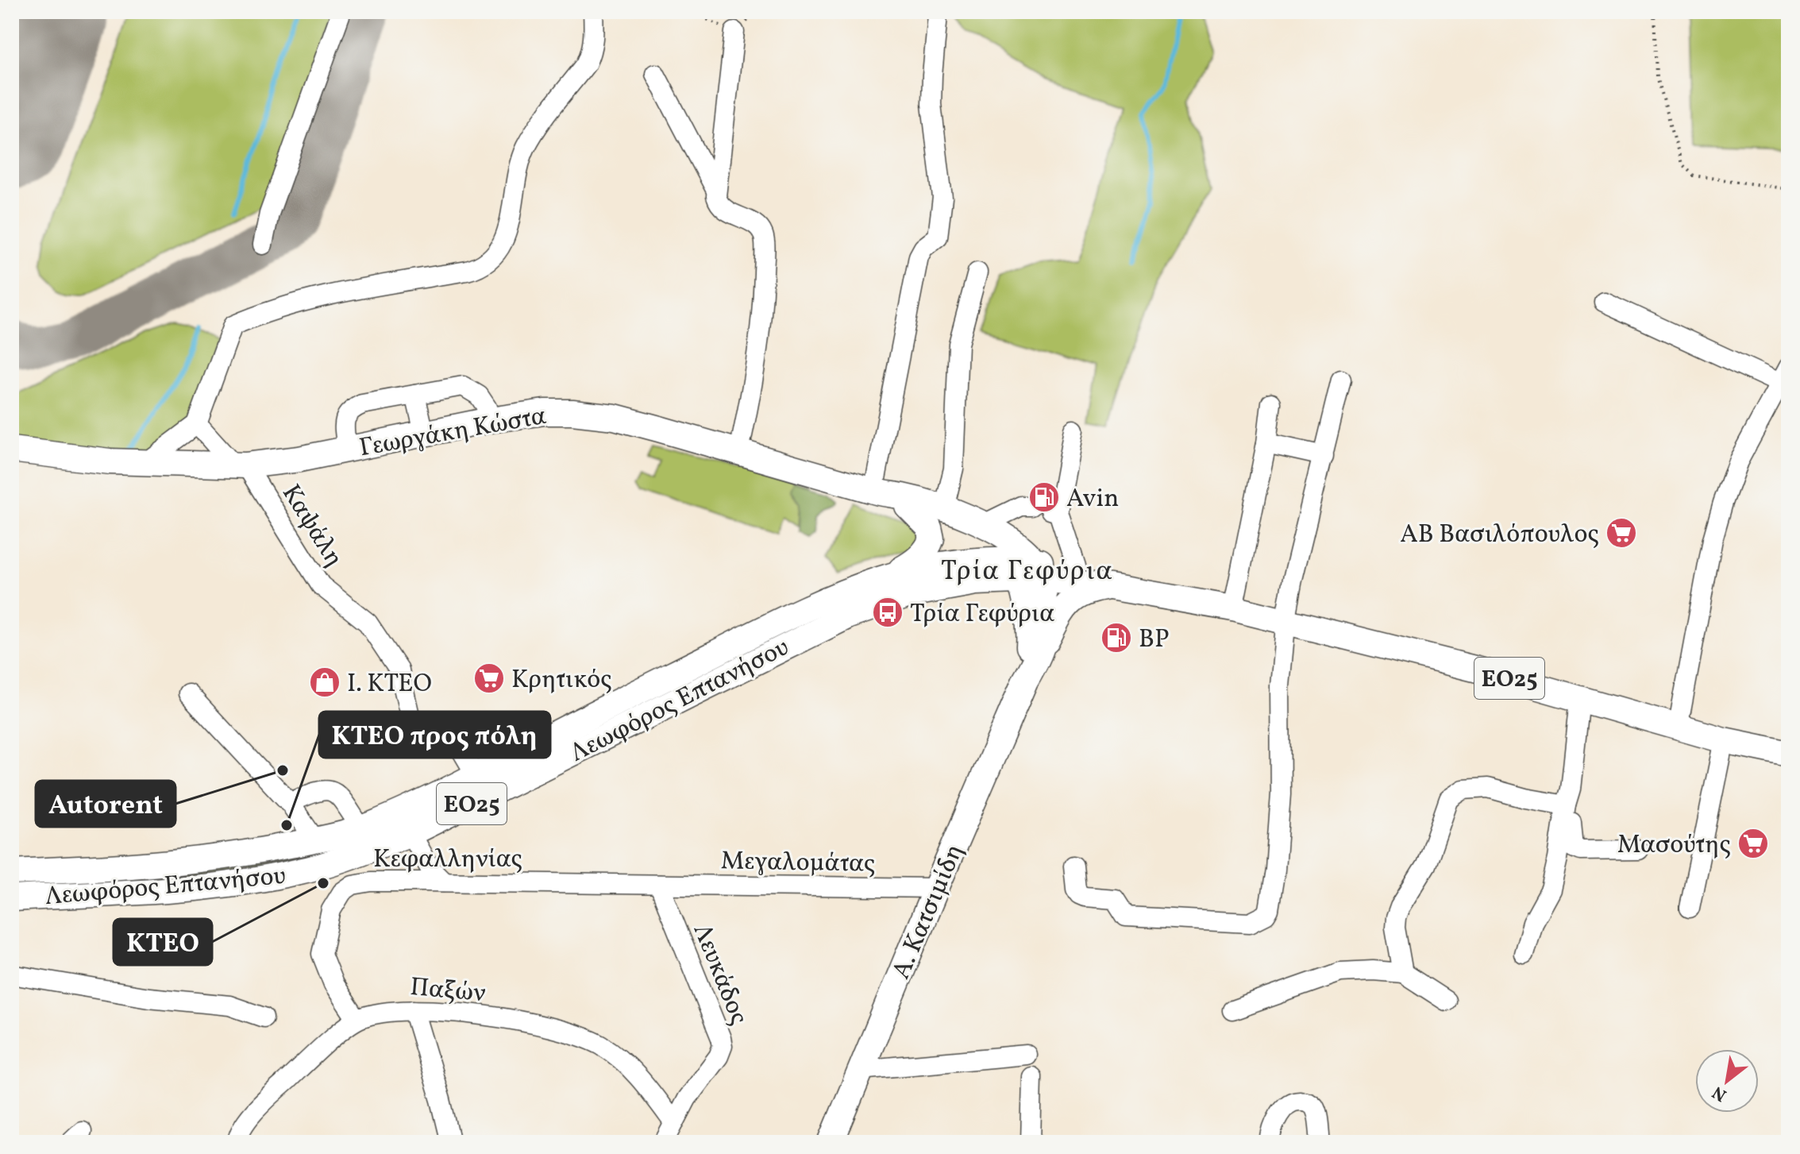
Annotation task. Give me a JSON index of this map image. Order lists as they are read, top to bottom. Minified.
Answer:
{"streets":{"main road":["Γεωργάκη Κώστα","ΕΟ25","Λεωφόρος Επτανήσου","Α. Κατσιμίδη"],"street":["Καψάλη","Κεφαλληνίας","Μεγαλομάτας","Λευκάδος","Παξών"]},"crossings":[["Γεωργάκη Κώστα","Καψάλη"],["Γεωργάκη Κώστα","ΕΟ25"],["Γεωργάκη Κώστα","Λεωφόρος Επτανήσου"],["Γεωργάκη Κώστα","Α. Κατσιμίδη"],["Καψάλη","Λεωφόρος Επτανήσου"],["ΕΟ25","Λεωφόρος Επτανήσου"],["ΕΟ25","Α. Κατσιμίδη"],["Λεωφόρος Επτανήσου","Α. Κατσιμίδη"],["Κεφαλληνίας","Μεγαλομάτας"],["Κεφαλληνίας","Λευκάδος"],["Κεφαλληνίας","Παξών"],["Μεγαλομάτας","Α. Κατσιμίδη"],["Μεγαλομάτας","Λευκάδος"],["Λευκάδος","Παξών"]],"districts":["Τρία Γεφύρια"],"places":{"fuel station":["Avin","BP"],"supermarket":["ΑΒ Βασιλόπουλος","Κρητικός","Μασούτης"],"bus stop":["Τρία Γεφύρια"],"shop":["Ι. ΚΤΕΟ"],"other":["Autorent","ΚΤΕΟ προς πόλη","ΚΤΕΟ"]},"north":"bottom left"}
